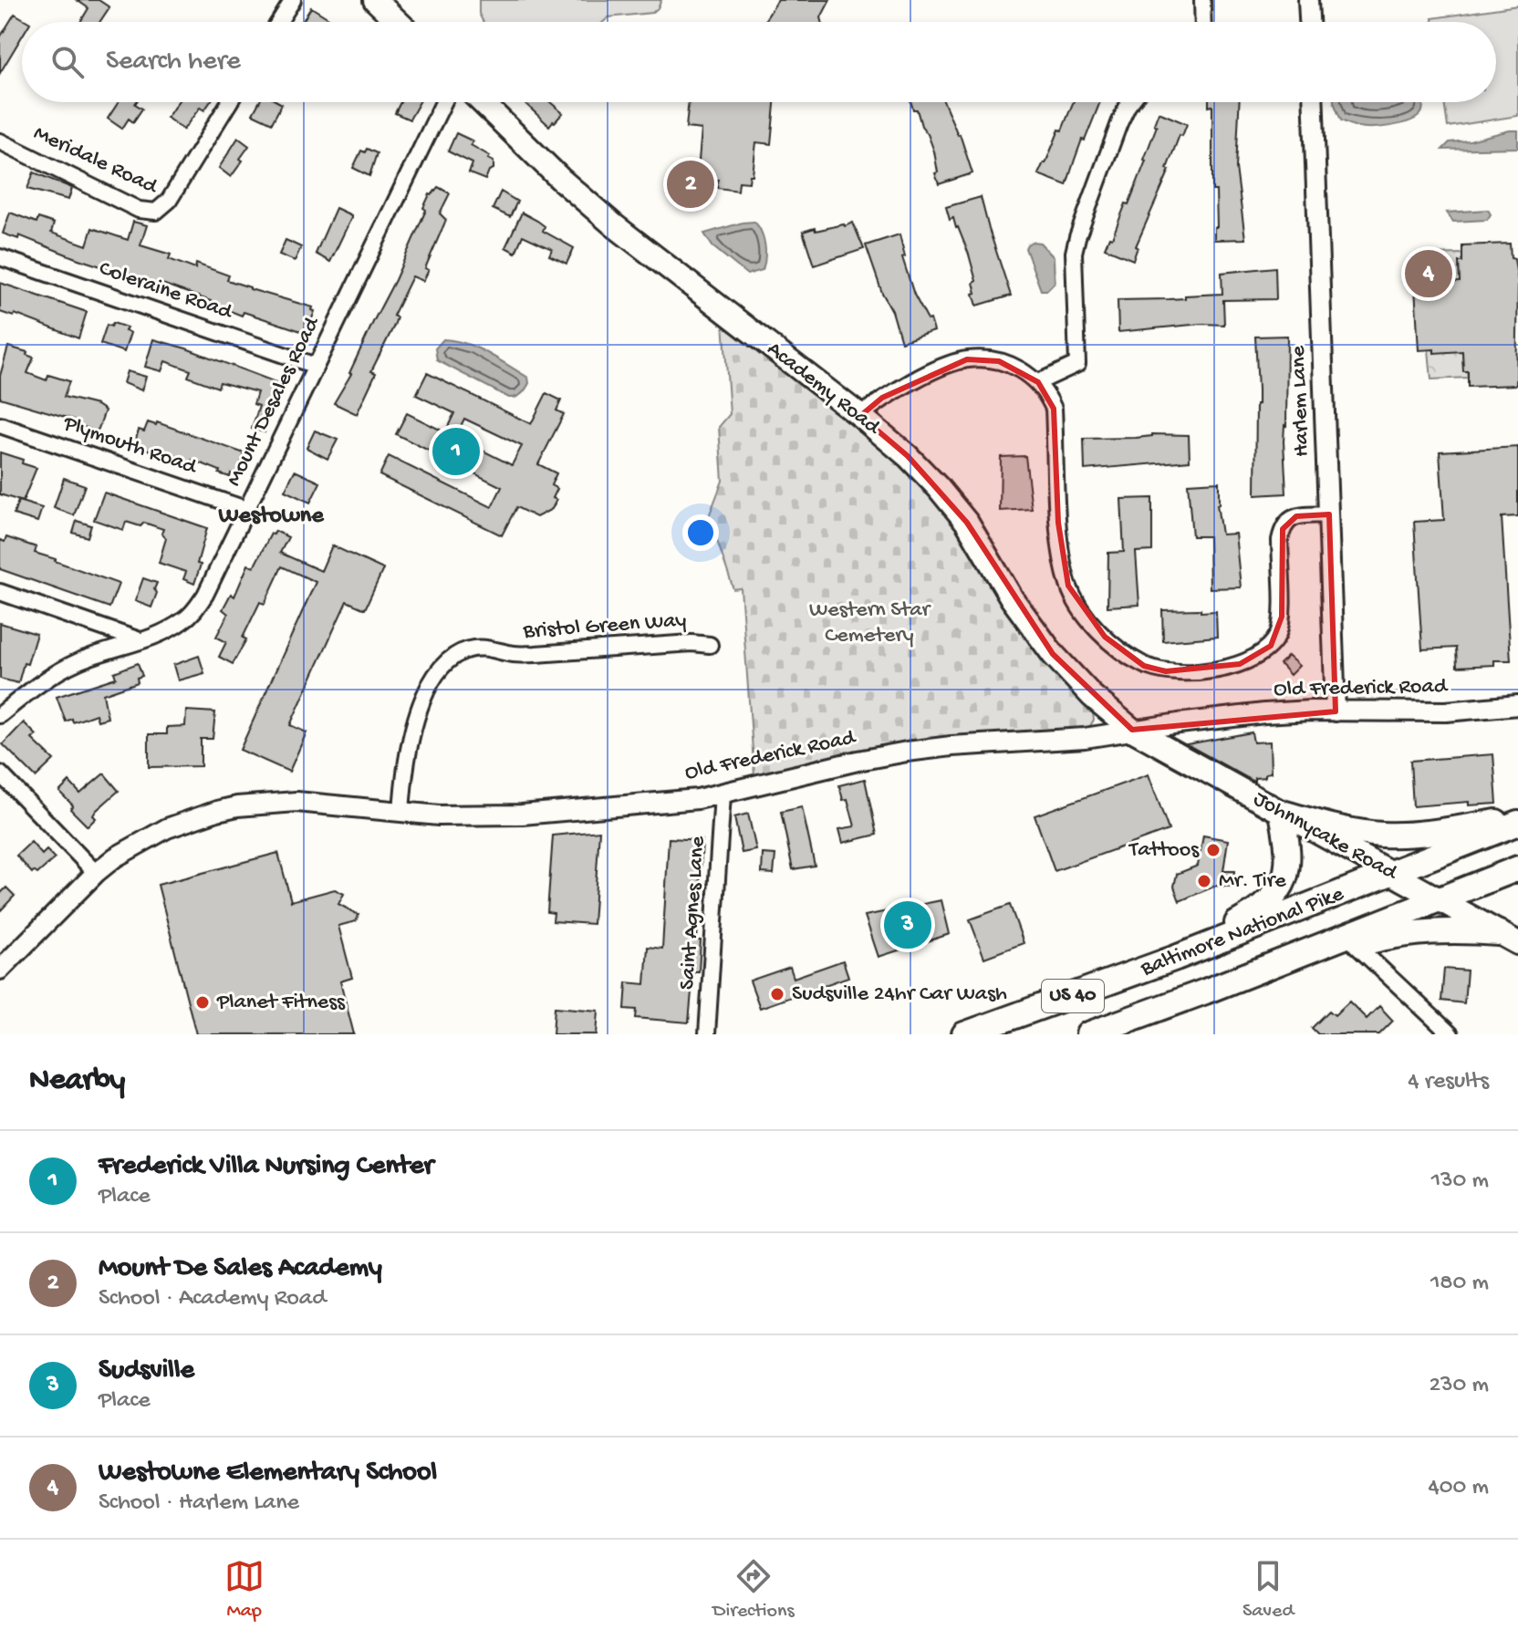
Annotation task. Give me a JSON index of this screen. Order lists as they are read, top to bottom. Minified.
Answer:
{"streets":{"main road":["Academy Road","Johnnycake Road","Baltimore National Pike","US 40"],"street":["Meridale Road","Coleraine Road","Harlem Lane","Mount Desales Road","Plymouth Road","Bristol Green Way","Old Frederick Road","Saint Agnes Lane"]},"crossings":[["Coleraine Road","Mount Desales Road"],["Academy Road","Old Frederick Road"],["Academy Road","Johnnycake Road"],["Harlem Lane","Old Frederick Road"],["Mount Desales Road","Plymouth Road"],["Bristol Green Way","Old Frederick Road"],["Old Frederick Road","Johnnycake Road"],["Old Frederick Road","Saint Agnes Lane"],["Johnnycake Road","Baltimore National Pike"]],"districts":["Westowne"],"parks":["Western Star Cemetery"],"places":["Tattoos","Mr. Tire","Sudsville 24hr Car Wash","Planet Fitness"],"page":{"search":"Search here","pins":["2","4","1","3"],"heading":["Nearby","4 results"],"list":[{"mark":"1","name":"Frederick Villa Nursing Center","note":"Place","value":"130 m"},{"mark":"2","name":"Mount De Sales Academy","note":"School · Academy Road","value":"180 m"},{"mark":"3","name":"Sudsville","note":"Place","value":"230 m"},{"mark":"4","name":"Westowne Elementary School","note":"School · Harlem Lane","value":"400 m"}],"nav":["Map","Directions","Saved"]}}
